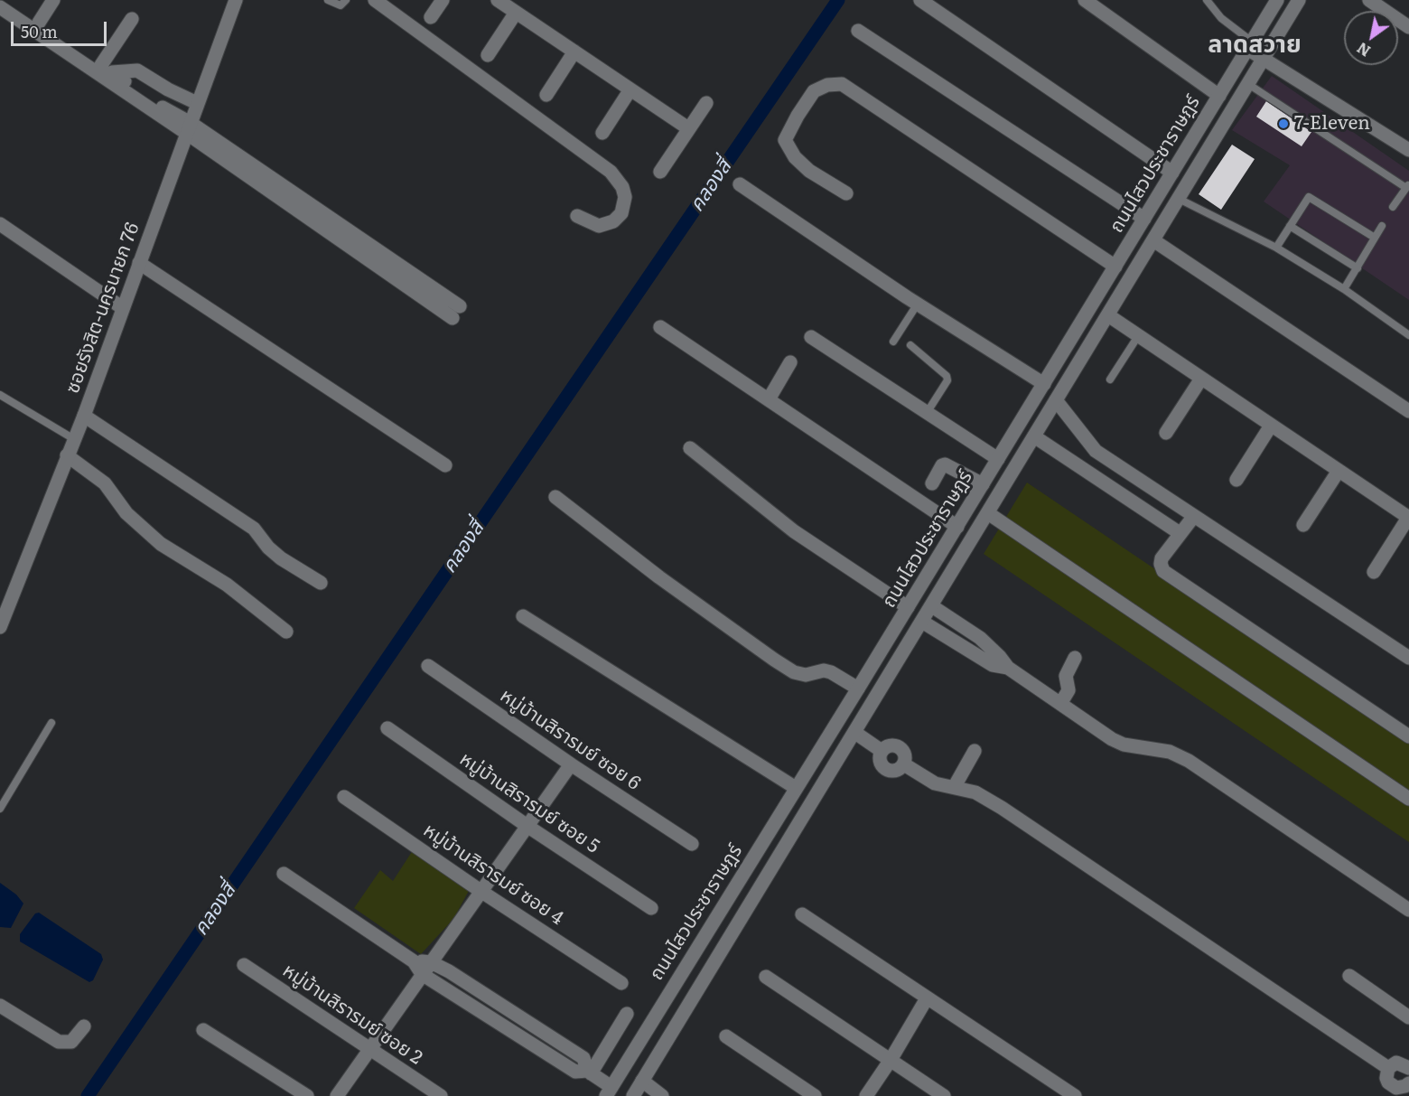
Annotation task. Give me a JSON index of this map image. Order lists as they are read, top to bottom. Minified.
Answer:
{"streets":{"street":["ถนนไสวประชาราษฎร์","ซอยรังสิต-นครนายก 76","หมู่บ้านสิรารมย์ ซอย 6","หมู่บ้านสิรารมย์ ซอย 5","หมู่บ้านสิรารมย์ ซอย 4","หมู่บ้านสิรารมย์ ซอย 2"]},"districts":["ลาดสวาย"],"water":["คลองสี่"],"places":["7-Eleven"],"scale_bar":"50 m","north":"bottom left"}
